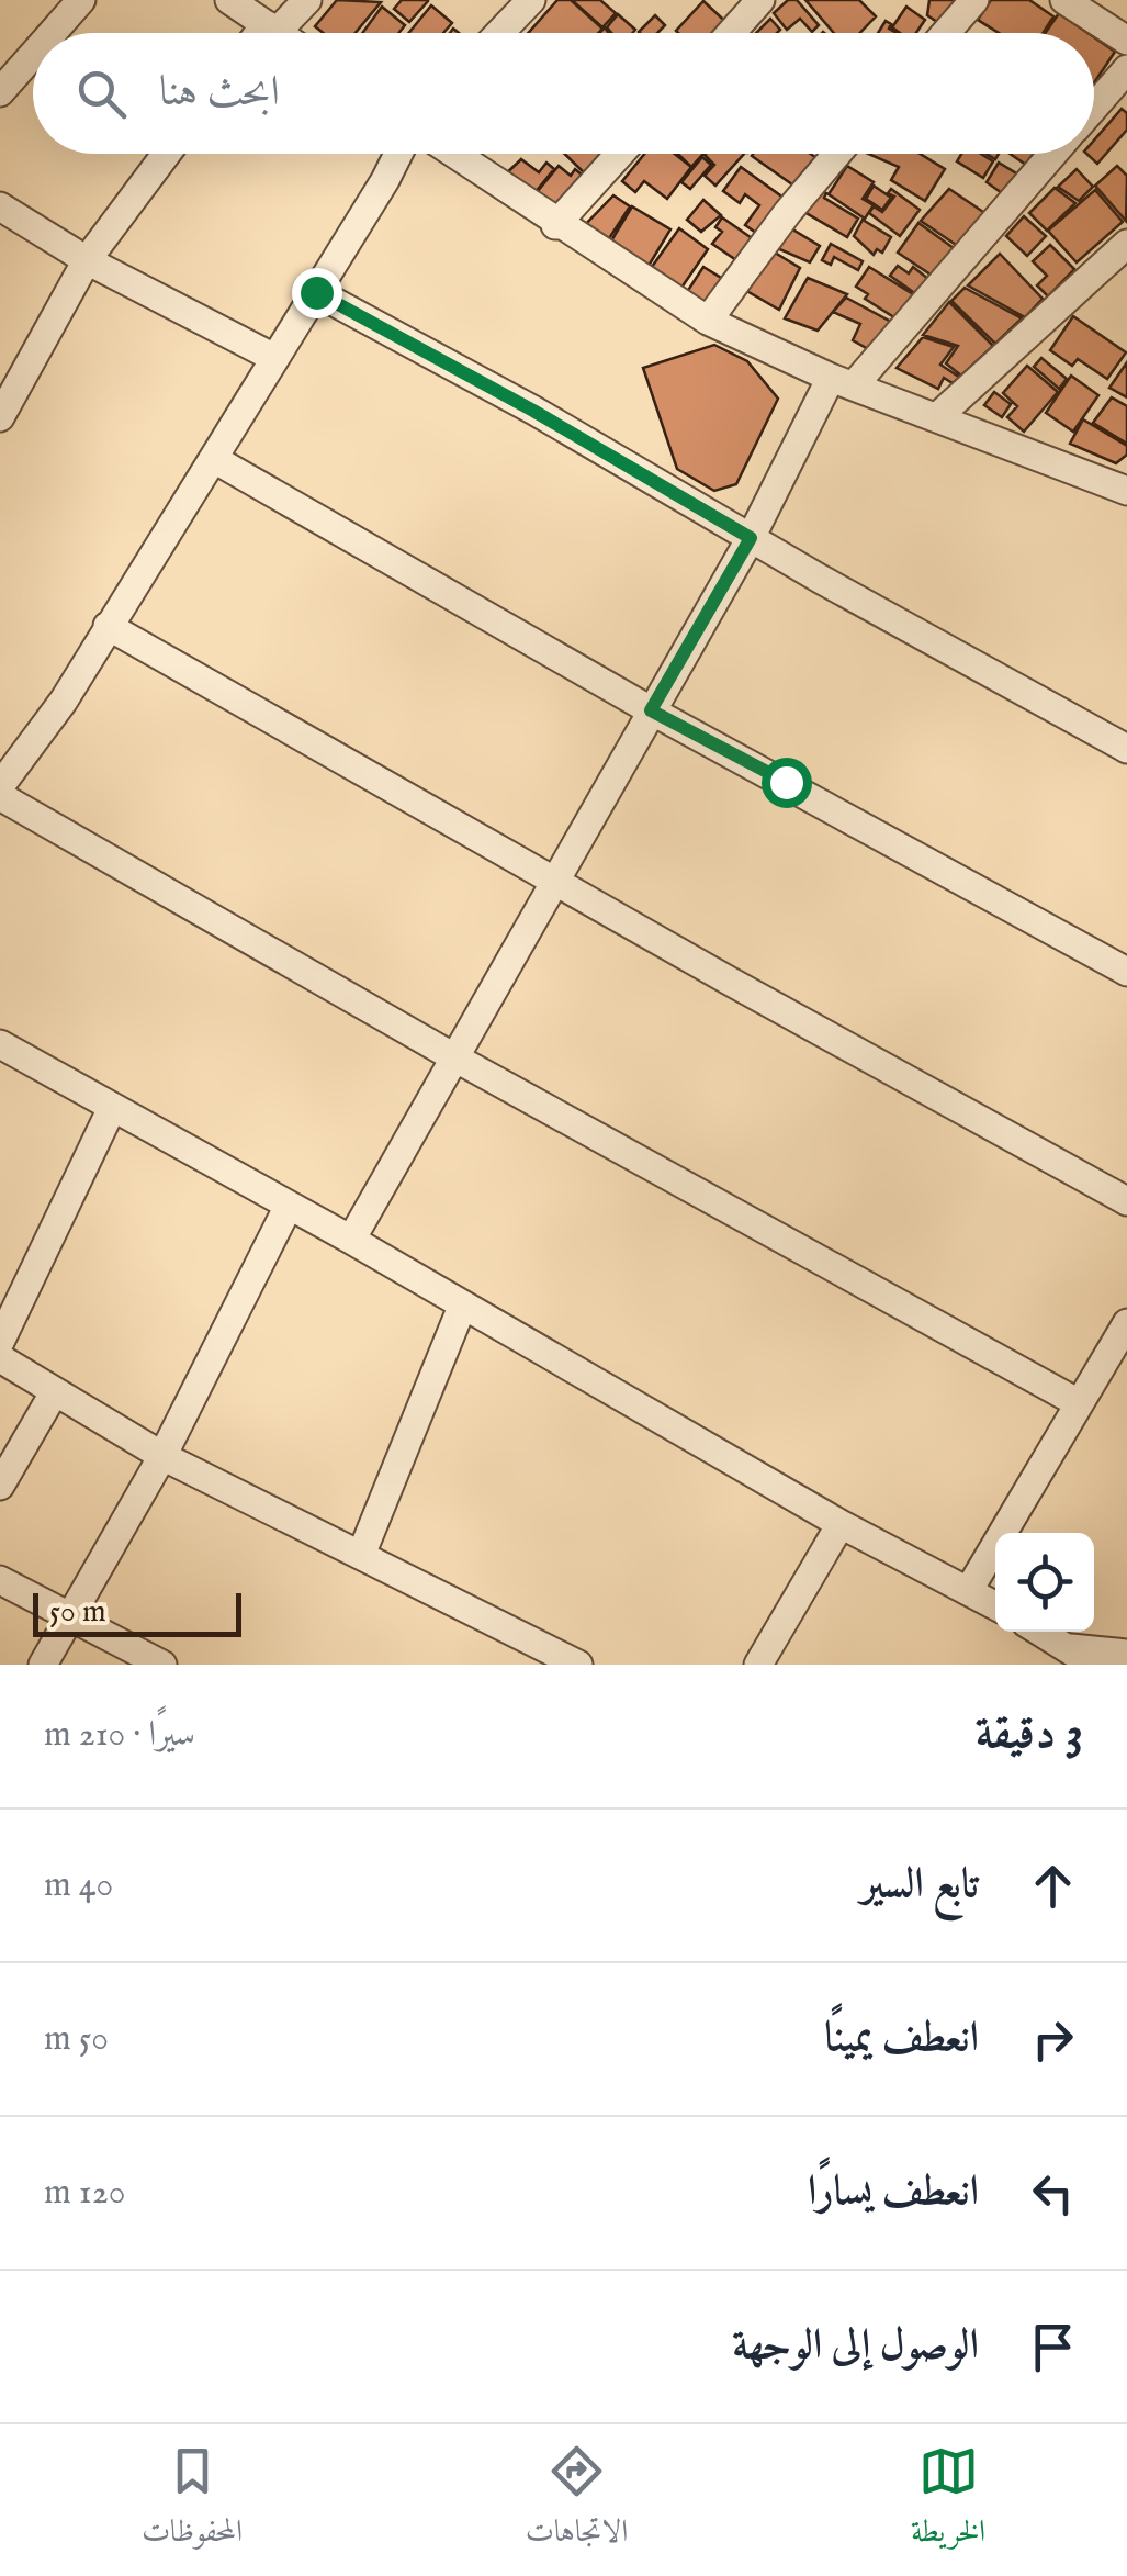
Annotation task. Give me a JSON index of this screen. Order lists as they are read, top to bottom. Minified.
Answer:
{"scale_bar":"50 m","page":{"search":"ابحث هنا","scale":"50 m","heading":["3 دقيقة","سيرًا · 210 m"],"list":[["تابع السير","40 m"],["انعطف يمينًا","50 m"],["انعطف يسارًا","120 m"],"الوصول إلى الوجهة"],"nav":["الخريطة","الاتجاهات","المحفوظات"]}}
